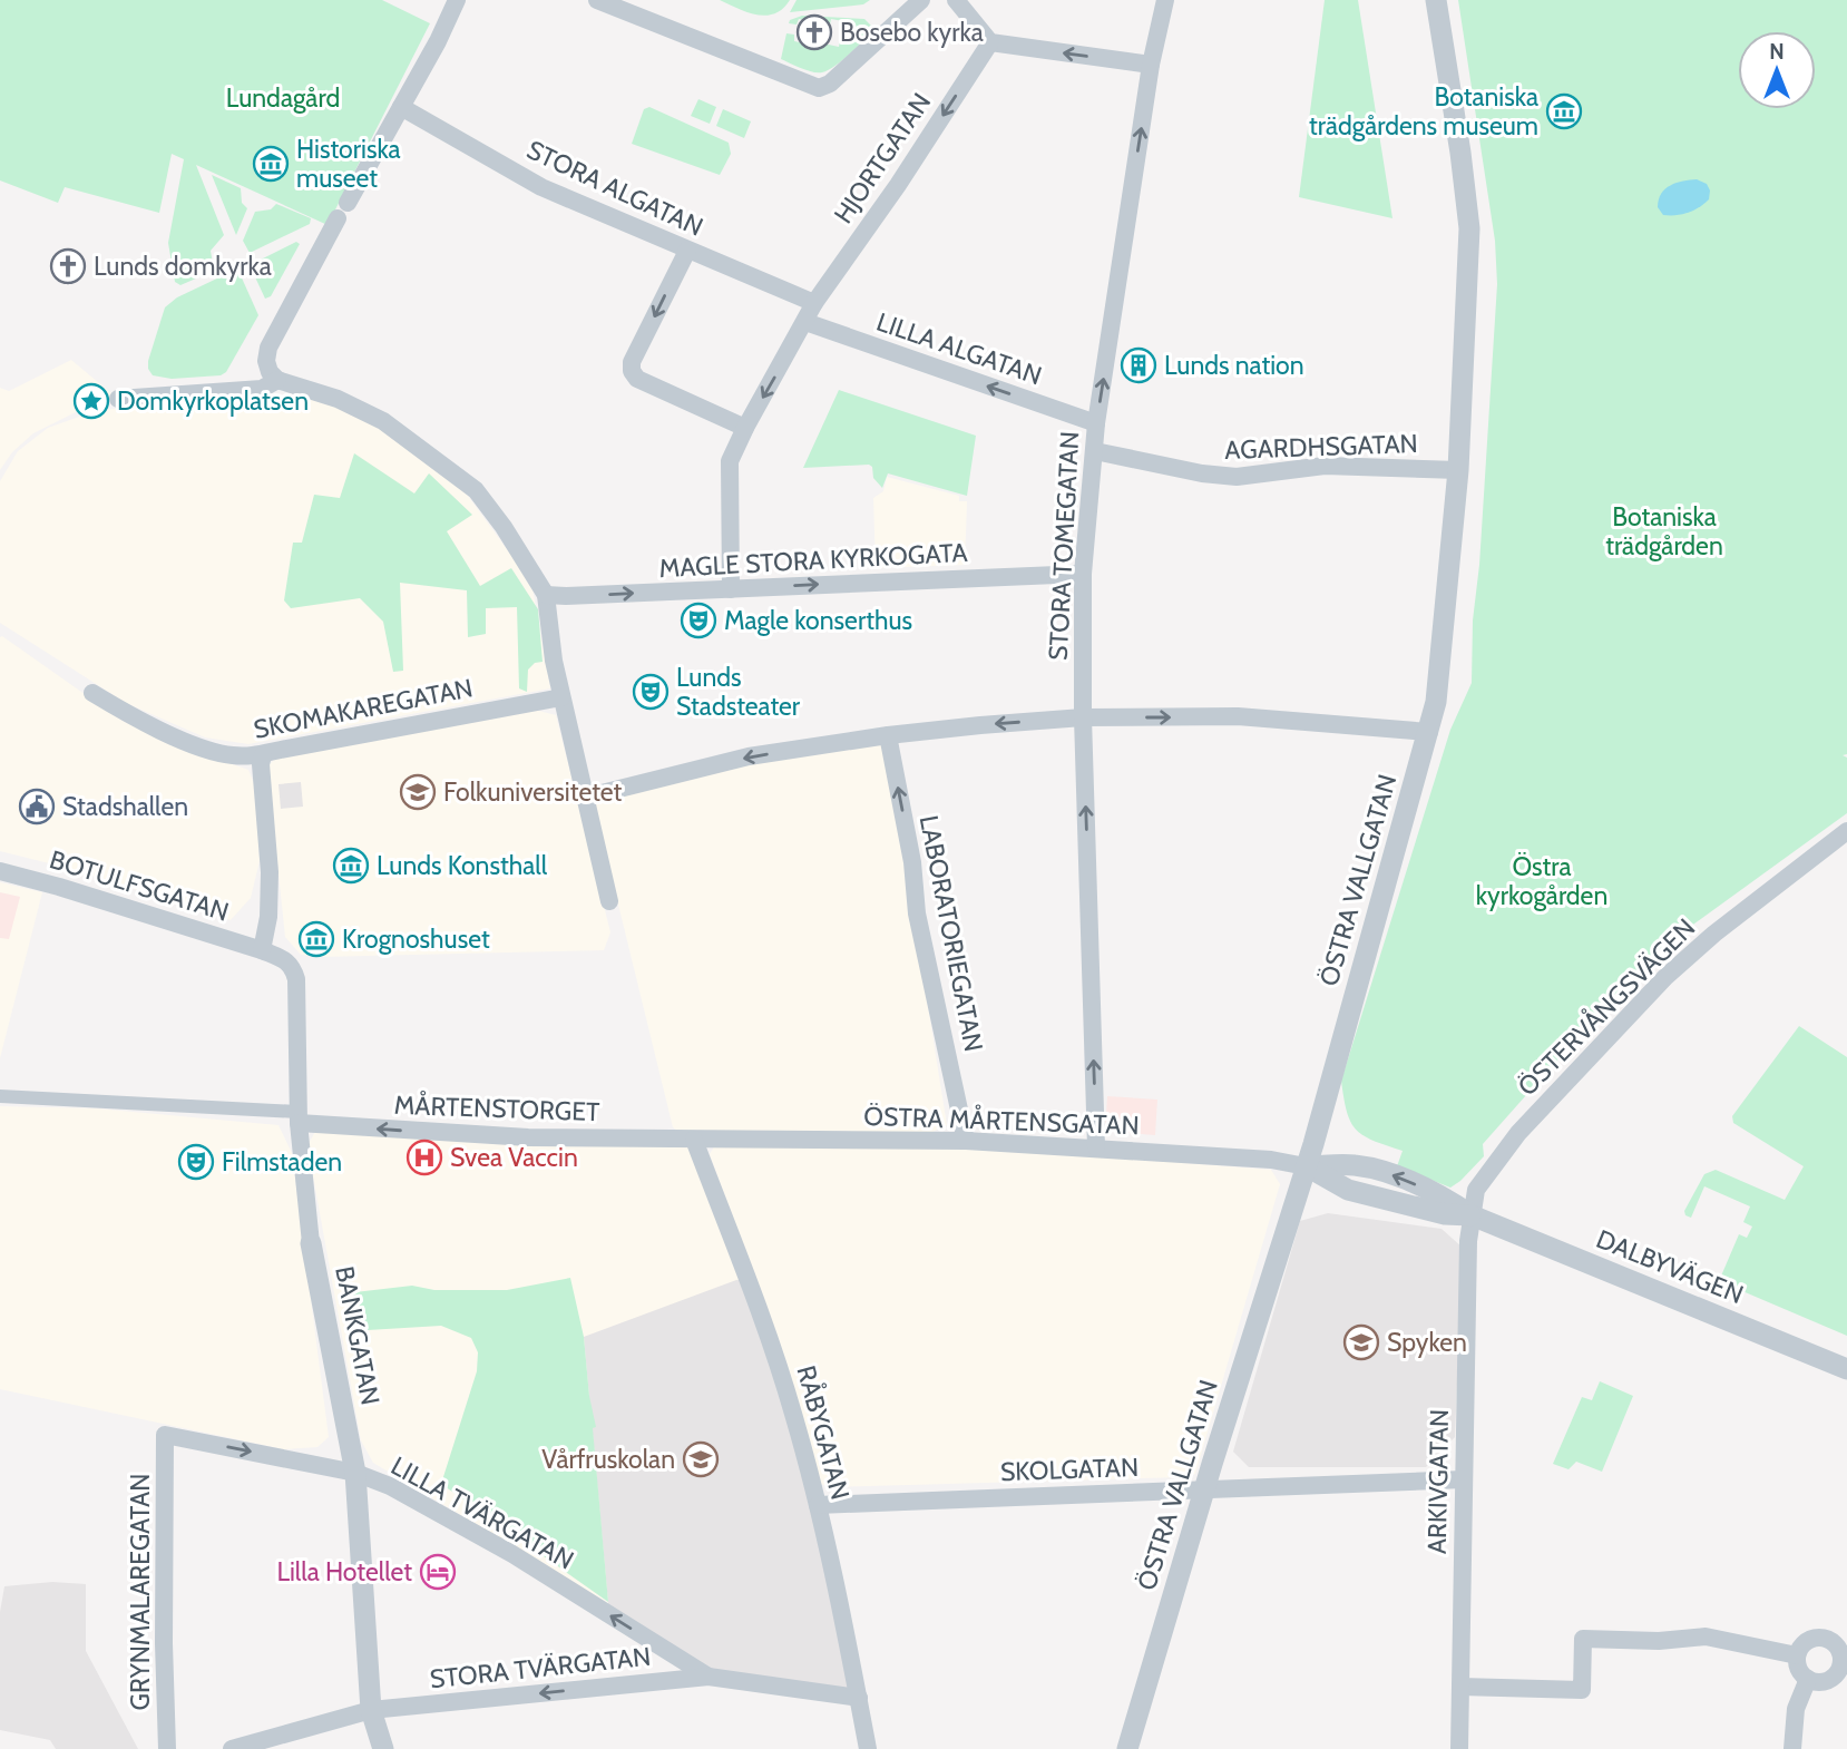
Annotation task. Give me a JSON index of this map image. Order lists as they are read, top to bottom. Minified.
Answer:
{"streets":{"street":["HJORTGATAN","STORA ALGATAN","LILLA ALGATAN","AGARDHSGATAN","STORA TOMEGATAN","MAGLE STORA KYRKOGATA","SKOMAKAREGATAN","ÖSTRA VALLGATAN","BOTULFSGATAN","LABORATORIEGATAN","ÖSTERVÅNGSVÄGEN","MÅRTENSTORGET","ÖSTRA MÅRTENSGATAN","DALBYVÄGEN","BANKGATAN","RÅBYGATAN","SKOLGATAN","ARKIVGATAN","LILLA TVÄRGATAN","GRYNMALAREGATAN","STORA TVÄRGATAN"]},"crossings":[["HJORTGATAN","STORA ALGATAN"],["HJORTGATAN","LILLA ALGATAN"],["HJORTGATAN","MAGLE STORA KYRKOGATA"],["LILLA ALGATAN","STORA TOMEGATAN"],["AGARDHSGATAN","STORA TOMEGATAN"],["AGARDHSGATAN","ÖSTRA VALLGATAN"],["STORA TOMEGATAN","MAGLE STORA KYRKOGATA"],["STORA TOMEGATAN","ÖSTRA MÅRTENSGATAN"],["ÖSTRA VALLGATAN","ÖSTRA MÅRTENSGATAN"],["ÖSTRA VALLGATAN","DALBYVÄGEN"],["ÖSTRA VALLGATAN","SKOLGATAN"],["BOTULFSGATAN","BANKGATAN"],["LABORATORIEGATAN","ÖSTRA MÅRTENSGATAN"],["ÖSTERVÅNGSVÄGEN","DALBYVÄGEN"],["ÖSTERVÅNGSVÄGEN","ARKIVGATAN"],["MÅRTENSTORGET","ÖSTRA MÅRTENSGATAN"],["MÅRTENSTORGET","BANKGATAN"],["MÅRTENSTORGET","RÅBYGATAN"],["ÖSTRA MÅRTENSGATAN","DALBYVÄGEN"],["ÖSTRA MÅRTENSGATAN","RÅBYGATAN"],["DALBYVÄGEN","ARKIVGATAN"],["BANKGATAN","LILLA TVÄRGATAN"],["BANKGATAN","STORA TVÄRGATAN"],["RÅBYGATAN","SKOLGATAN"],["RÅBYGATAN","STORA TVÄRGATAN"],["SKOLGATAN","ARKIVGATAN"],["LILLA TVÄRGATAN","GRYNMALAREGATAN"],["LILLA TVÄRGATAN","STORA TVÄRGATAN"]],"one_way":["HJORTGATAN","LILLA ALGATAN","STORA TOMEGATAN","LABORATORIEGATAN","MÅRTENSTORGET","STORA TVÄRGATAN"],"parks":["Lundagård","Botaniska trädgården","Östra kyrkogården"],"places":{"church":["Bosebo kyrka","Lunds domkyrka"],"museum":["Botaniska trädgårdens museum","Historiska museet","Lunds Konsthall","Krognoshuset"],"building":["Lunds nation"],"place":["Domkyrkoplatsen"],"theatre":["Magle konserthus","Lunds Stadsteater","Filmstaden"],"school or university":["Folkuniversitetet","Spyken","Vårfruskolan"],"public building":["Stadshallen"],"hospital":["Svea Vaccin"],"hotel":["Lilla Hotellet"]},"north":"top"}
